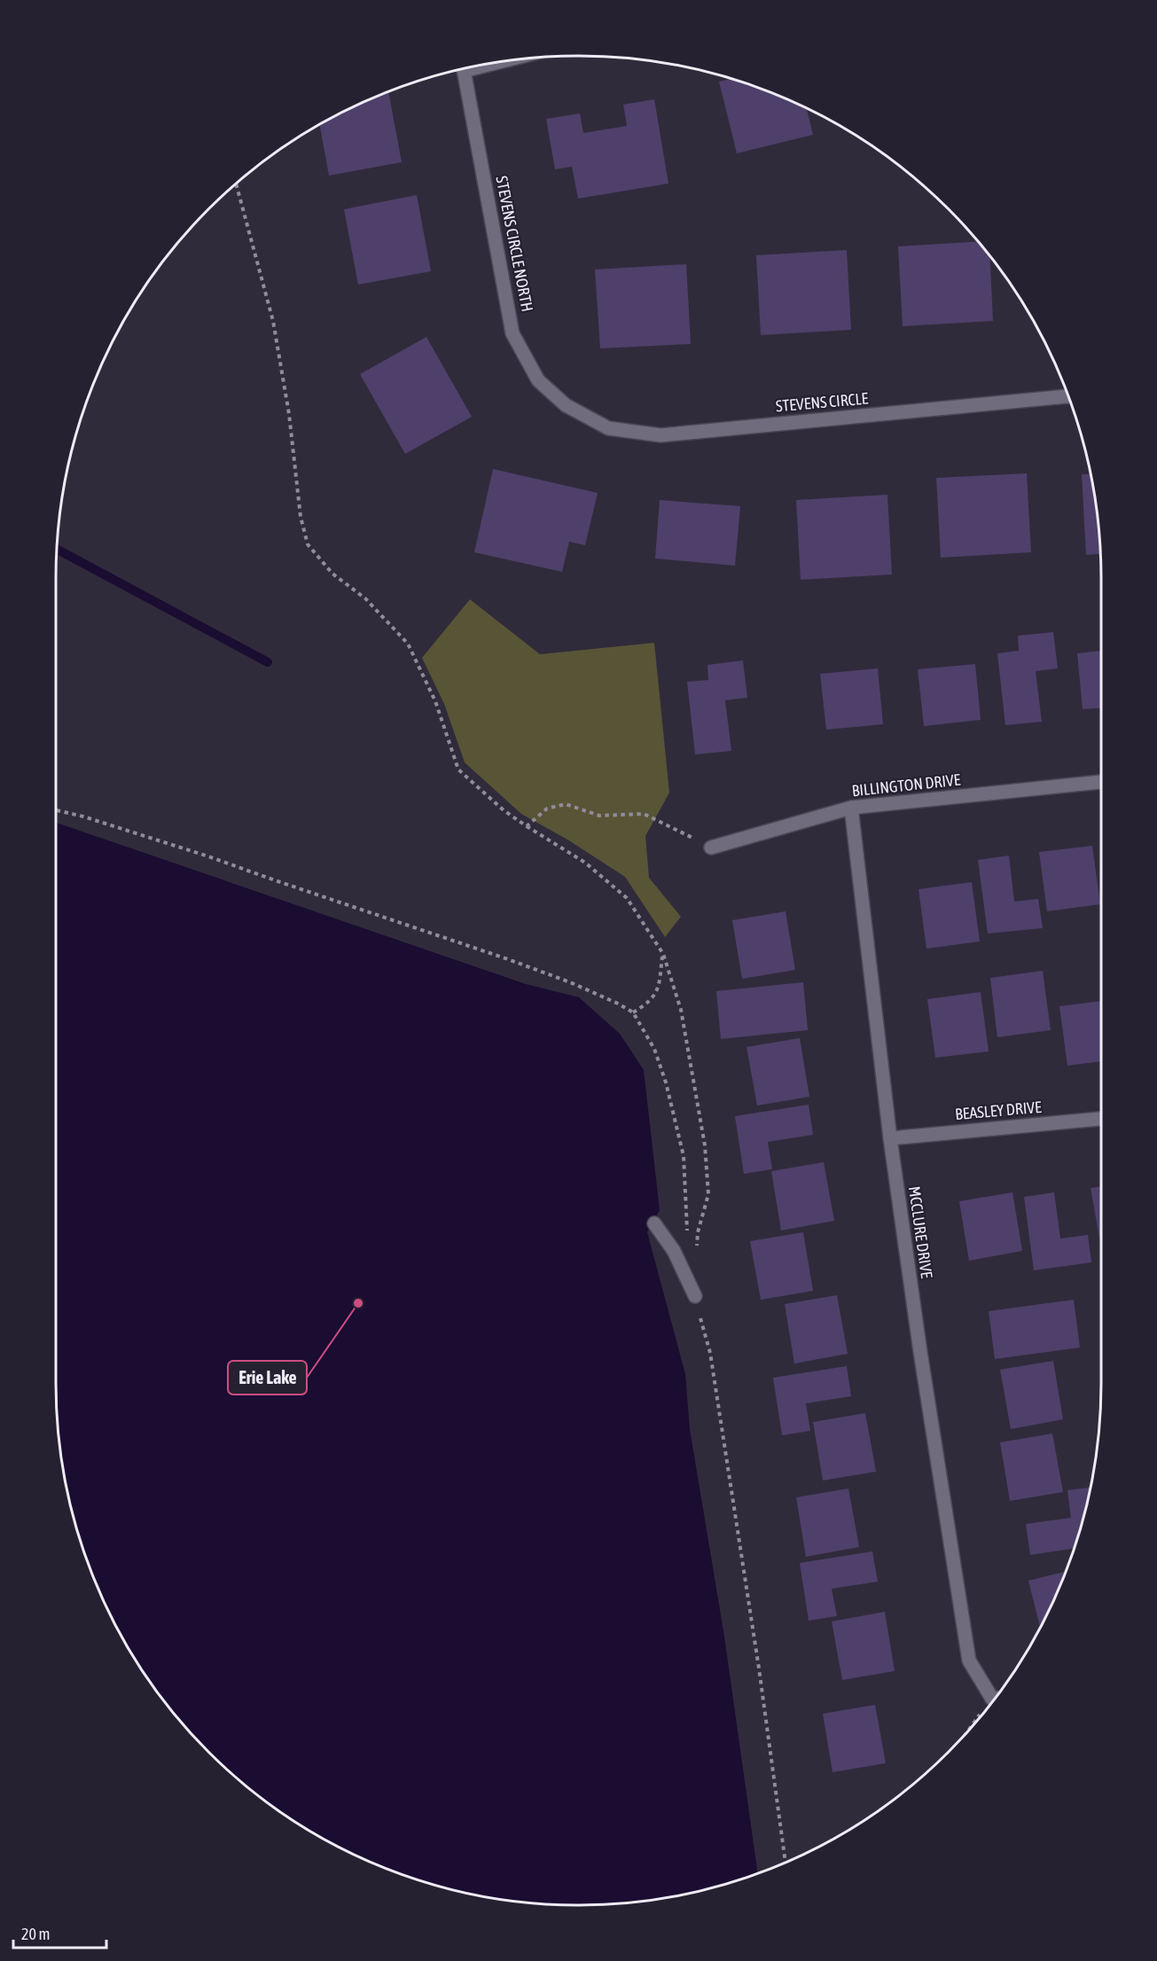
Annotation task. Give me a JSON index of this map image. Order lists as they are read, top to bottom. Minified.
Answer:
{"streets":{"street":["STEVENS CIRCLE NORTH","STEVENS CIRCLE","BILLINGTON DRIVE","BEASLEY DRIVE","MCCLURE DRIVE"]},"crossings":[["STEVENS CIRCLE NORTH","STEVENS CIRCLE"],["BILLINGTON DRIVE","MCCLURE DRIVE"],["BEASLEY DRIVE","MCCLURE DRIVE"]],"places":["Erie Lake"],"scale_bar":"20 m"}
